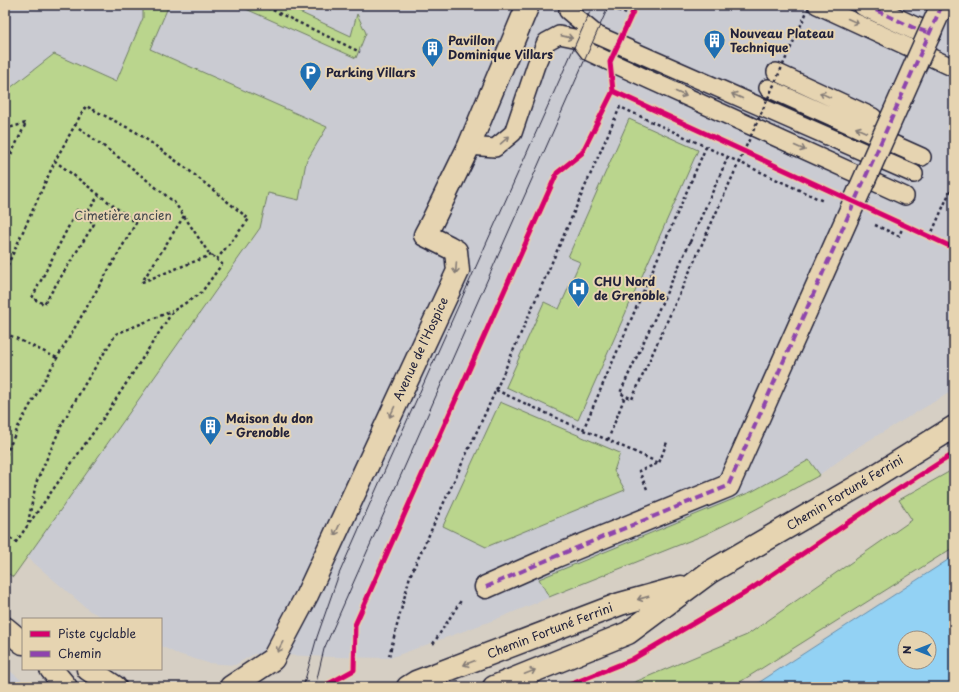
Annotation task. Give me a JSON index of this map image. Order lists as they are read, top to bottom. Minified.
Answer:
{"streets":{"street":["Avenue de l'Hospice","Chemin Fortuné Ferrini"]},"one_way":["Avenue de l'Hospice"],"parks":["Cimetière ancien"],"places":{"building":["Nouveau Plateau Technique","Pavillon Dominique Villars","Maison du don – Grenoble"],"parking":["Parking Villars"],"hospital":["CHU Nord de Grenoble"]},"legend":["Piste cyclable","Chemin"],"north":"left"}
